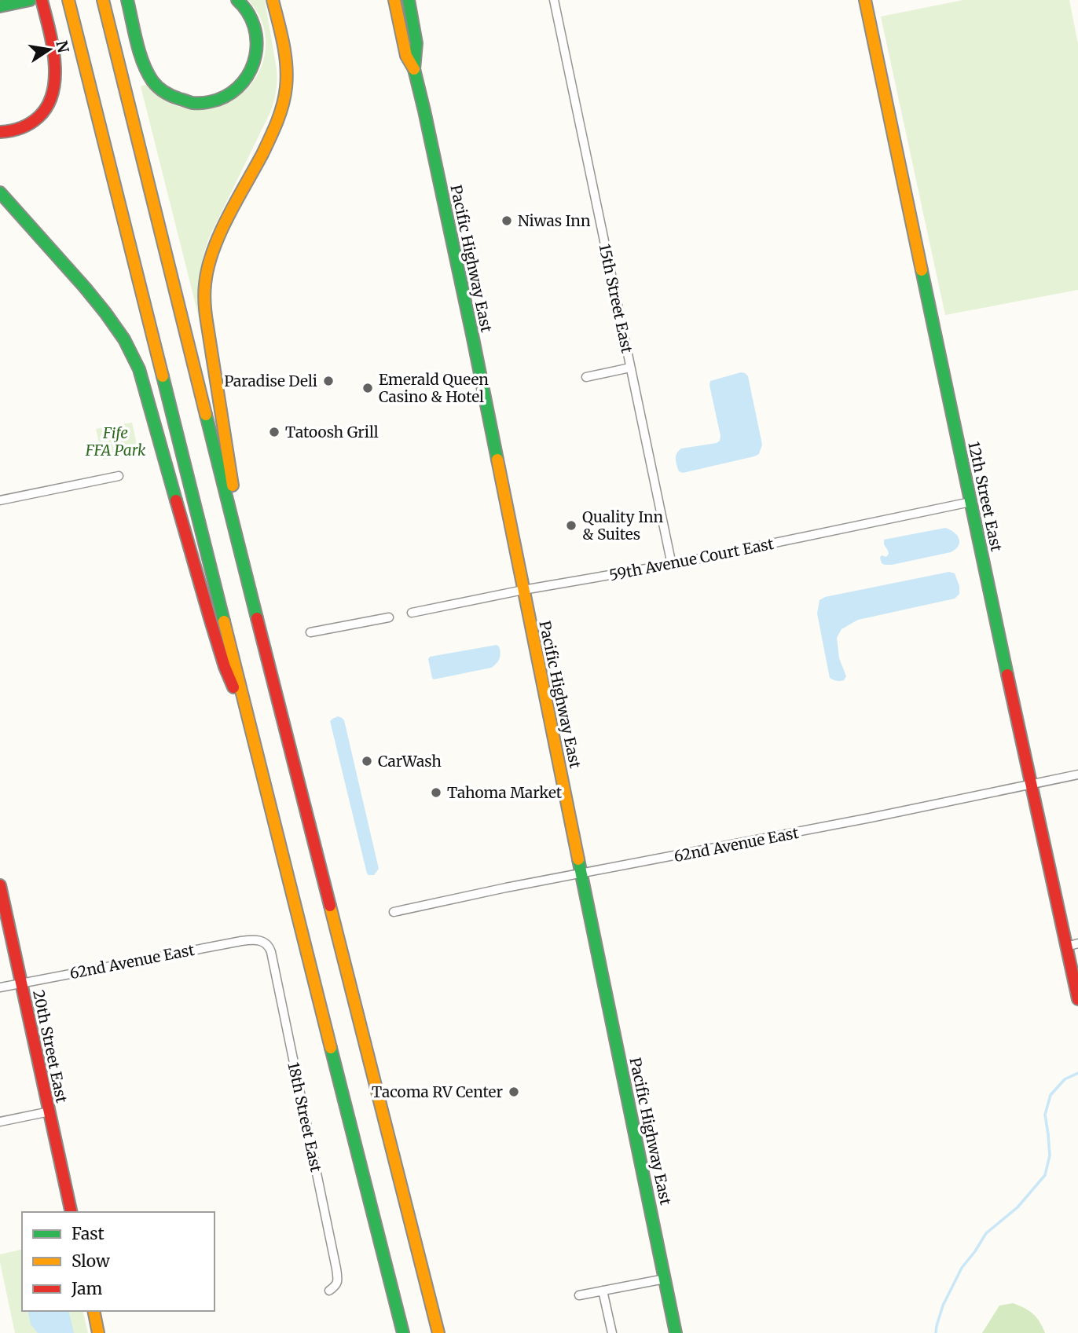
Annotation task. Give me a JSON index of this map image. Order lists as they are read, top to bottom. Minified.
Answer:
{"streets":{"main road":["Pacific Highway East","12th Street East","20th Street East"],"street":["15th Street East","59th Avenue Court East","62nd Avenue East","18th Street East"]},"crossings":[["Pacific Highway East","59th Avenue Court East"],["Pacific Highway East","62nd Avenue East"],["15th Street East","59th Avenue Court East"],["12th Street East","59th Avenue Court East"],["12th Street East","62nd Avenue East"],["62nd Avenue East","20th Street East"],["62nd Avenue East","18th Street East"]],"parks":["Fife FFA Park"],"places":["Niwas Inn","Paradise Deli","Emerald Queen Casino & Hotel","Tatoosh Grill","Quality Inn & Suites","CarWash","Tahoma Market","Tacoma RV Center"],"legend":["Fast","Slow","Jam"],"north":"right"}
